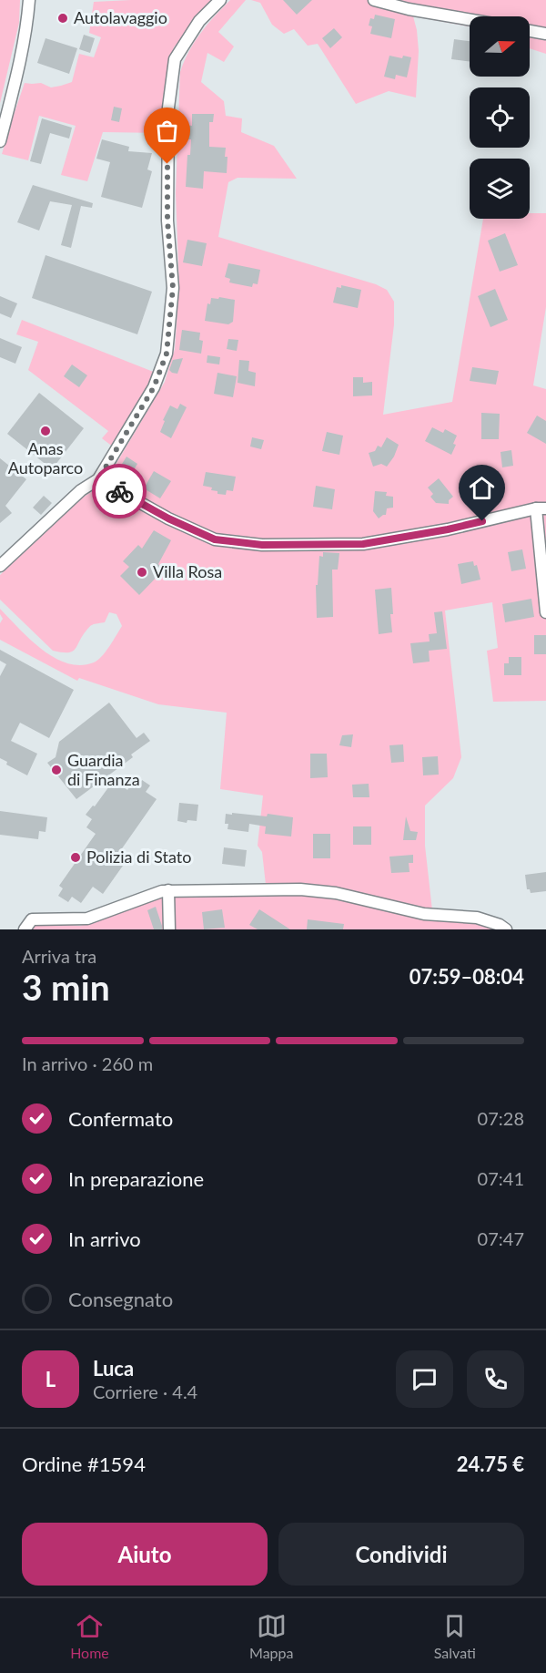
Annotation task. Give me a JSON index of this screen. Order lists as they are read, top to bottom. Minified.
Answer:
{"places":["Autolavaggio","Anas Autoparco","Villa Rosa","Guardia di Finanza","Polizia di Stato"],"north":"right","page":{"heading":["3 min","Arriva tra","07:59–08:04"],"panel":["Luca","Corriere · 4.4","Ordine #1594","24.75 €"],"bar":"In arrivo · 260 m","list":[["Confermato","07:28"],["In preparazione","07:41"],["In arrivo","07:47"],"Consegnato"],"round":"L","buttons":["Aiuto","Condividi"],"tabs":["Home","Mappa","Salvati"]}}
